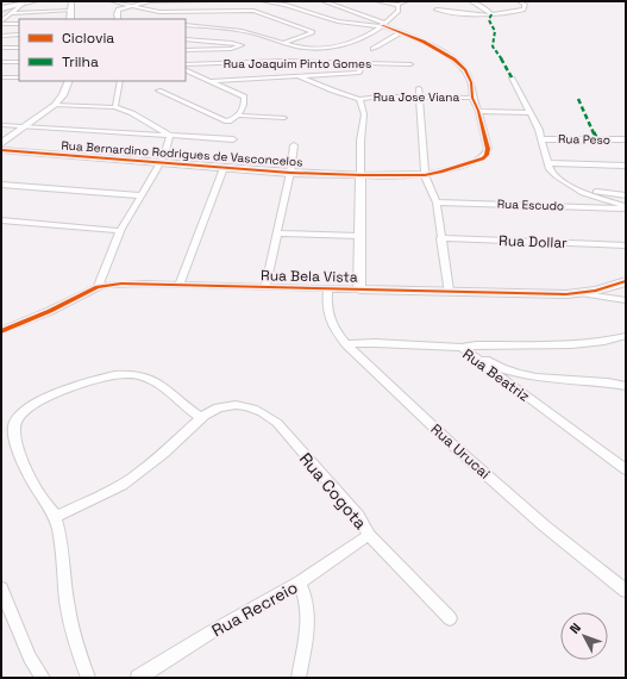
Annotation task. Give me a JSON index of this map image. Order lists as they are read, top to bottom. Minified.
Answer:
{"streets":{"street":["Rua Joaquim Pinto Gomes","Rua Jose Viana","Rua Peso","Rua Bernardino Rodrigues de Vasconcelos","Rua Escudo","Rua Dollar","Rua Bela Vista","Rua Beatriz","Rua Urucai","Rua Cogota","Rua Recreio"]},"crossings":[["Rua Bela Vista","Rua Urucai"],["Rua Beatriz","Rua Urucai"],["Rua Cogota","Rua Recreio"]],"legend":["Ciclovia","Trilha"],"north":"top left"}
